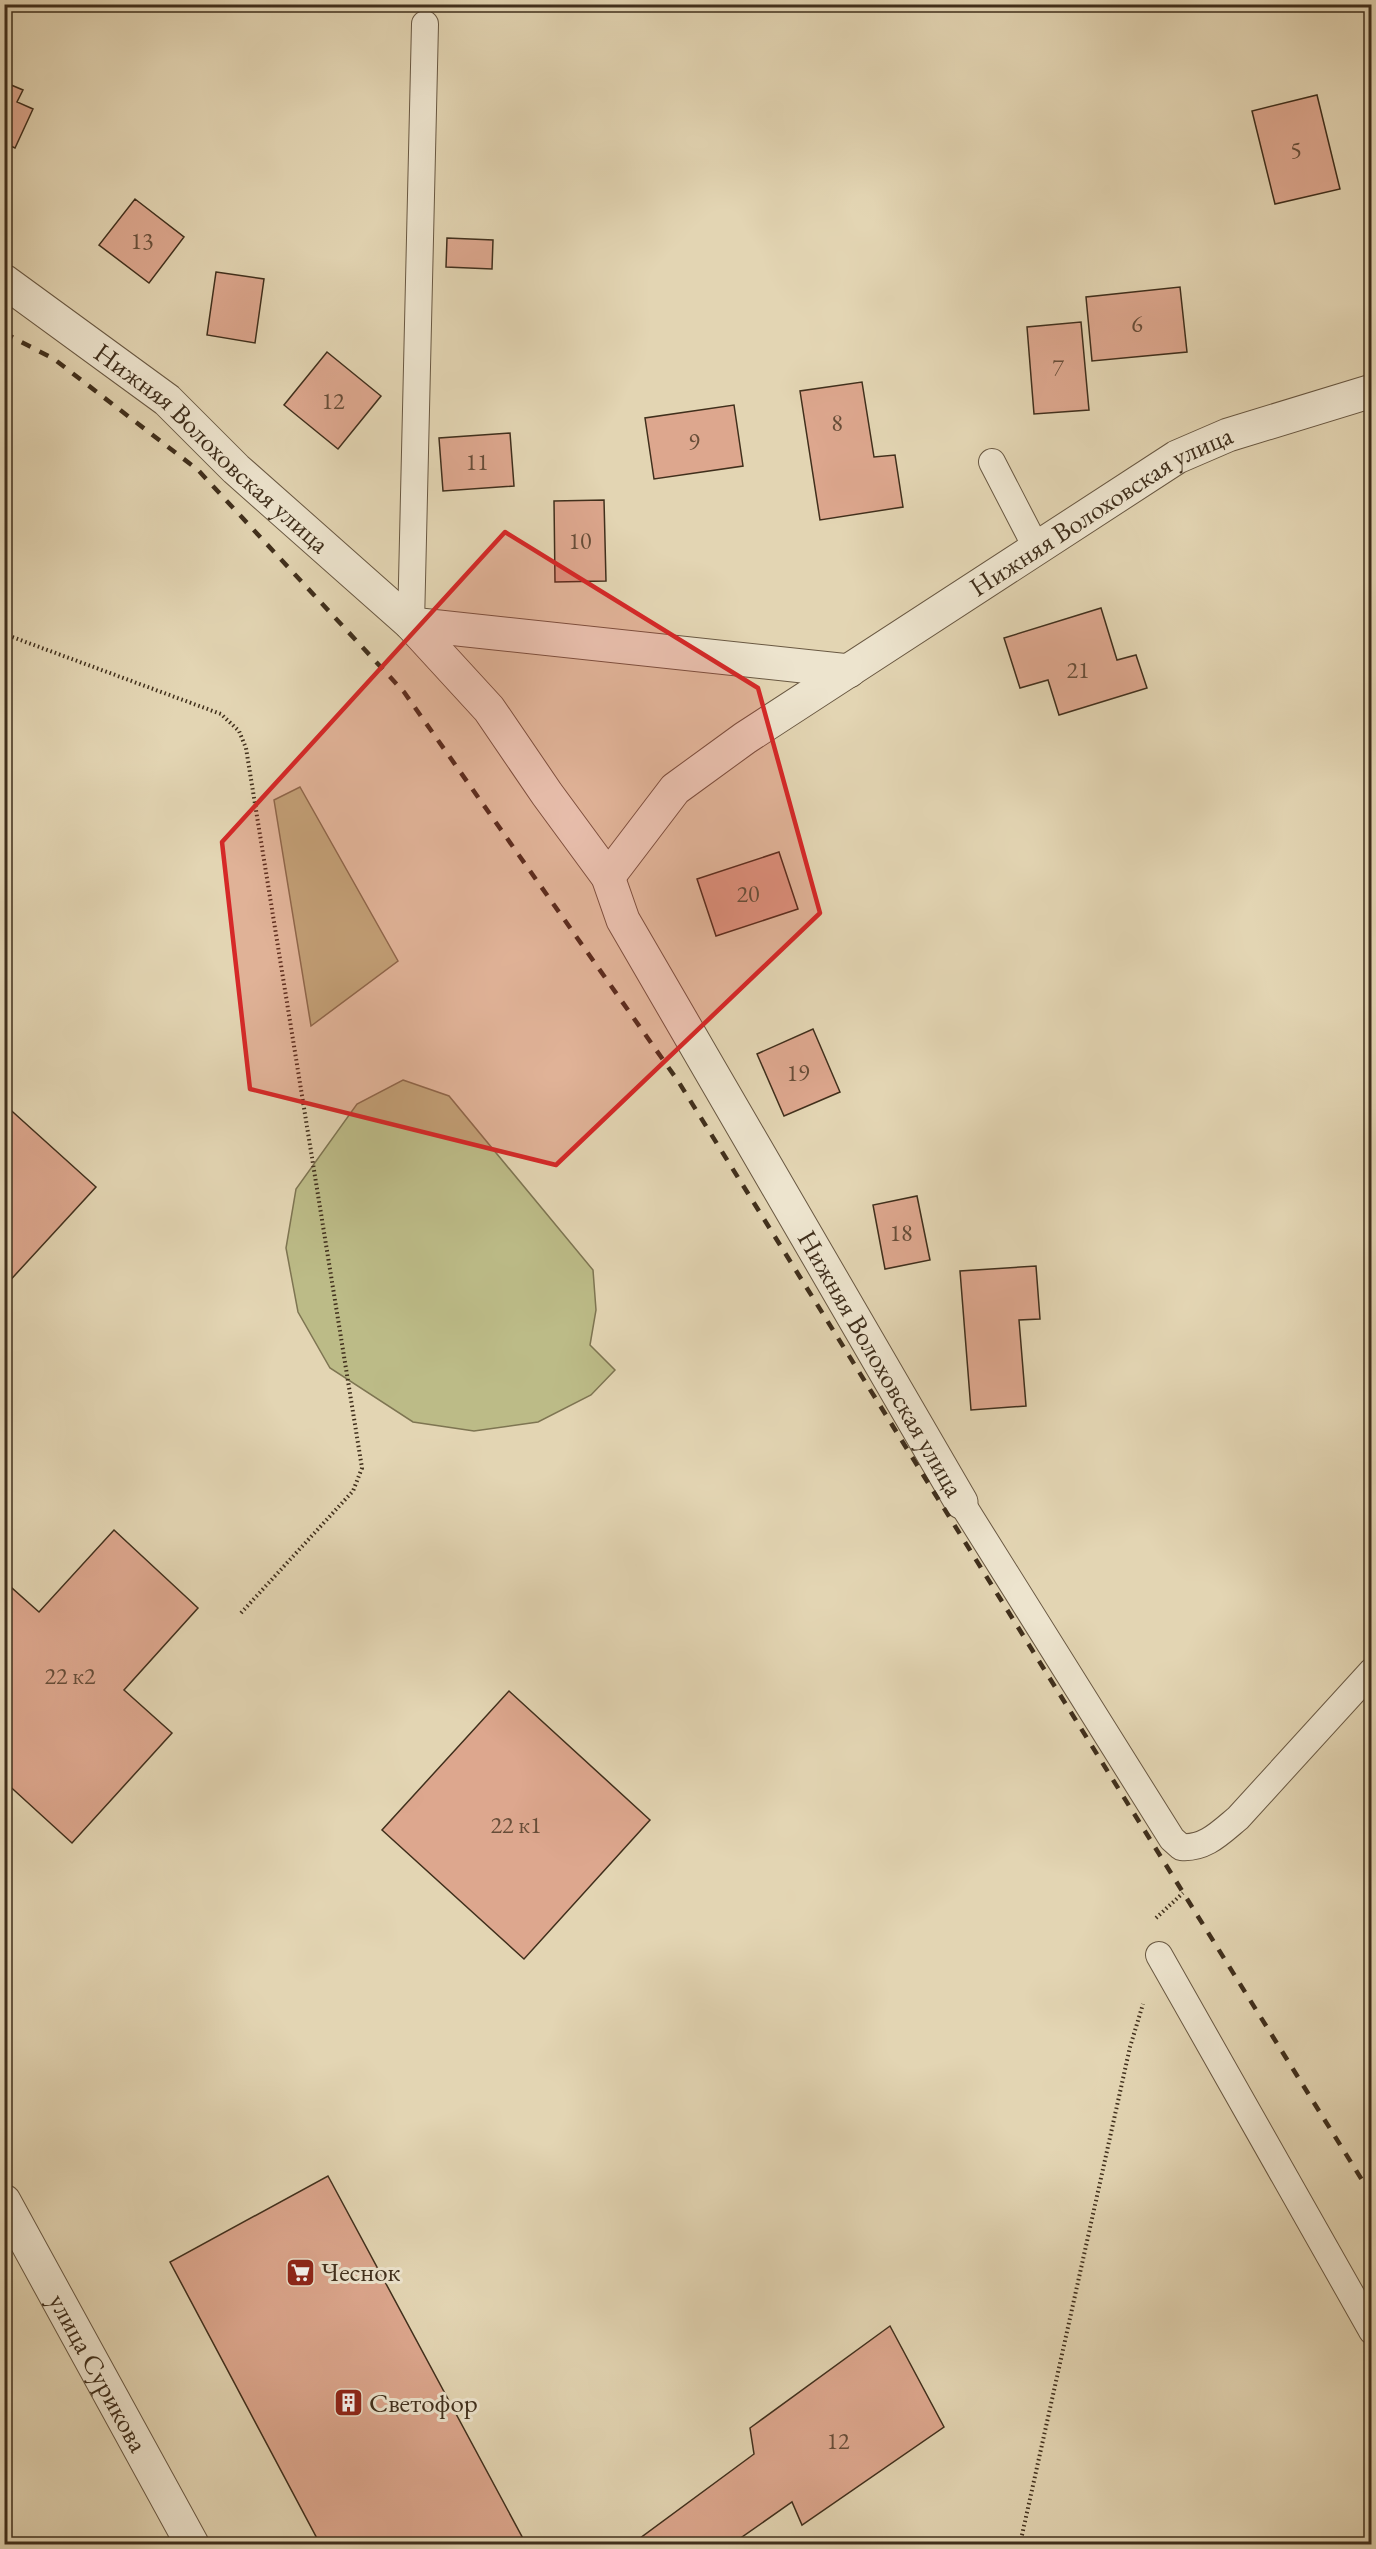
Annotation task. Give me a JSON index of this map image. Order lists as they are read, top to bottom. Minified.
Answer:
{"streets":{"street":["Нижняя Волоховская улица","улица Сурикова"]},"places":{"supermarket":["Чеснок"],"building":["Светофор"]},"house_numbers":["5","13","6","7","12","8","9","11","10","21","20","19","18","22 к2","22 к1","12"]}
